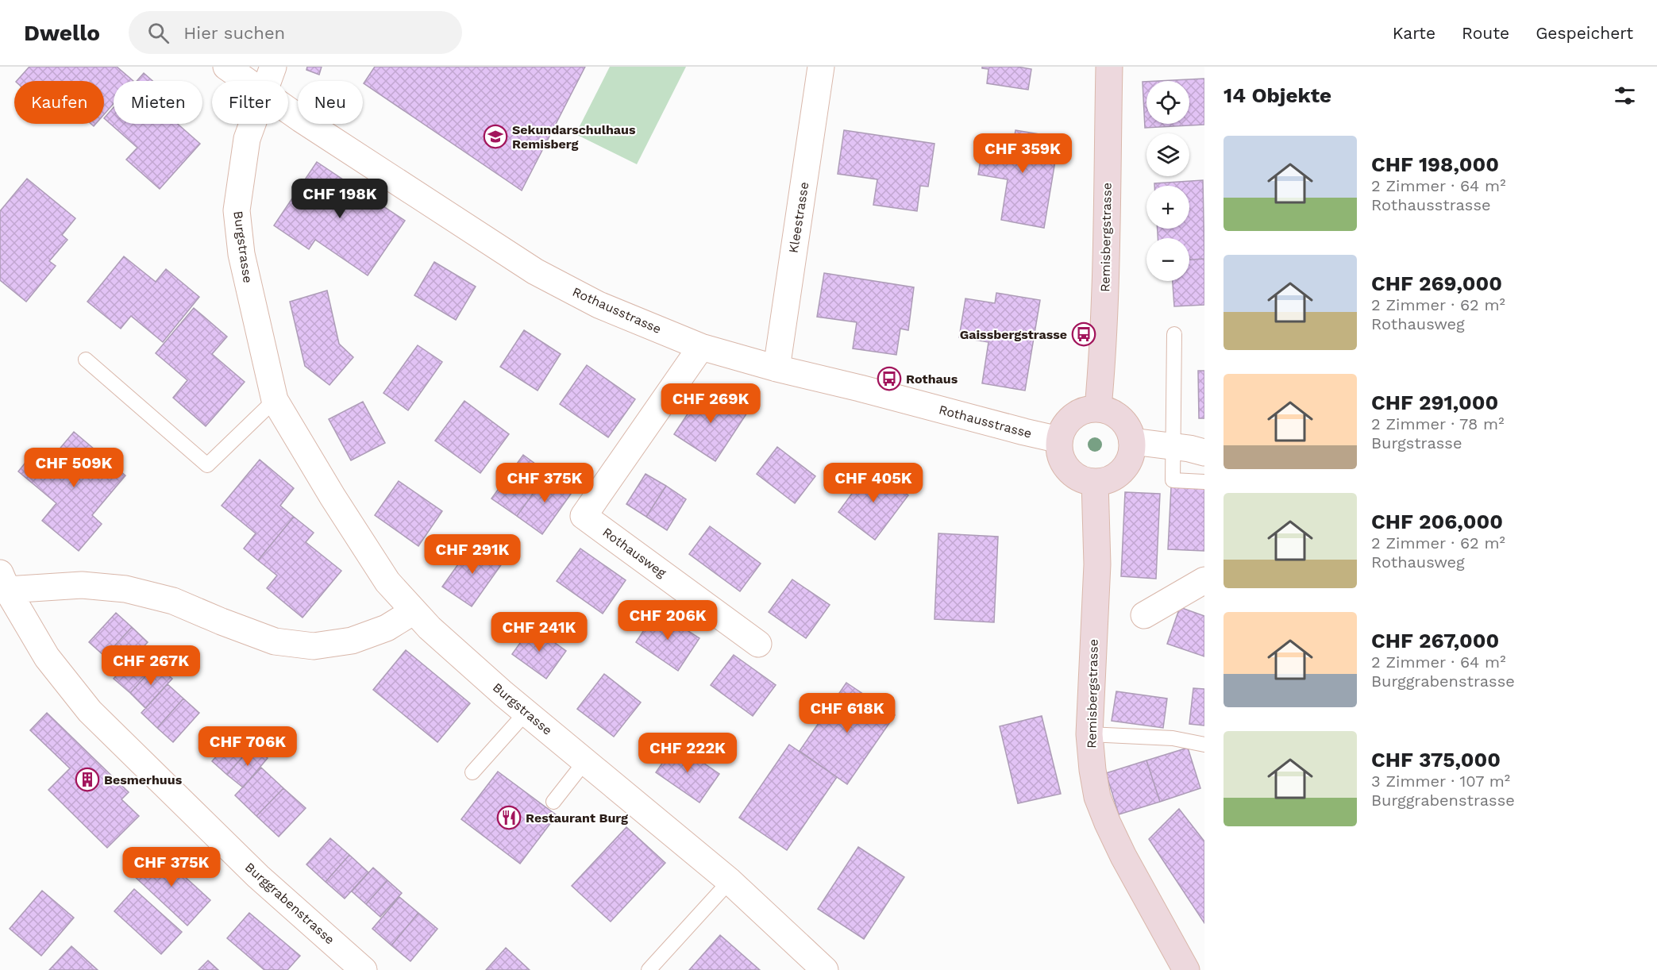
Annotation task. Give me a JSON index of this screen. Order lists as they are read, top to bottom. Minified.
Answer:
{"streets":{"street":["Kleestrasse","Remisbergstrasse","Burgstrasse","Rothausstrasse","Rothausweg","Burggrabenstrasse"]},"crossings":[["Kleestrasse","Rothausstrasse"],["Remisbergstrasse","Rothausstrasse"],["Rothausstrasse","Rothausweg"]],"places":{"school or university":["Sekundarschulhaus Remisberg"],"bus stop":["Gaissbergstrasse","Rothaus"],"building":["Besmerhuus"],"restaurant":["Restaurant Burg"]},"page":{"header":"Dwello","search":"Hier suchen","nav":["Karte","Route","Gespeichert"],"heading":"14 Objekte","map_buttons":["+","−"],"chip":["Kaufen","Mieten","Filter","Neu"],"list":[{"name":"CHF 198,000","note":"2 Zimmer · 64 m² · Rothausstrasse"},{"name":"CHF 269,000","note":"2 Zimmer · 62 m² · Rothausweg"},{"name":"CHF 291,000","note":"2 Zimmer · 78 m² · Burgstrasse"},{"name":"CHF 206,000","note":"2 Zimmer · 62 m² · Rothausweg"},{"name":"CHF 267,000","note":"2 Zimmer · 64 m² · Burggrabenstrasse"},{"name":"CHF 375,000","note":"3 Zimmer · 107 m² · Burggrabenstrasse"}],"price":["CHF 359K","CHF 198K","CHF 269K","CHF 509K","CHF 375K","CHF 405K","CHF 291K","CHF 206K","CHF 241K","CHF 267K","CHF 618K","CHF 706K","CHF 222K","CHF 375K"]}}
